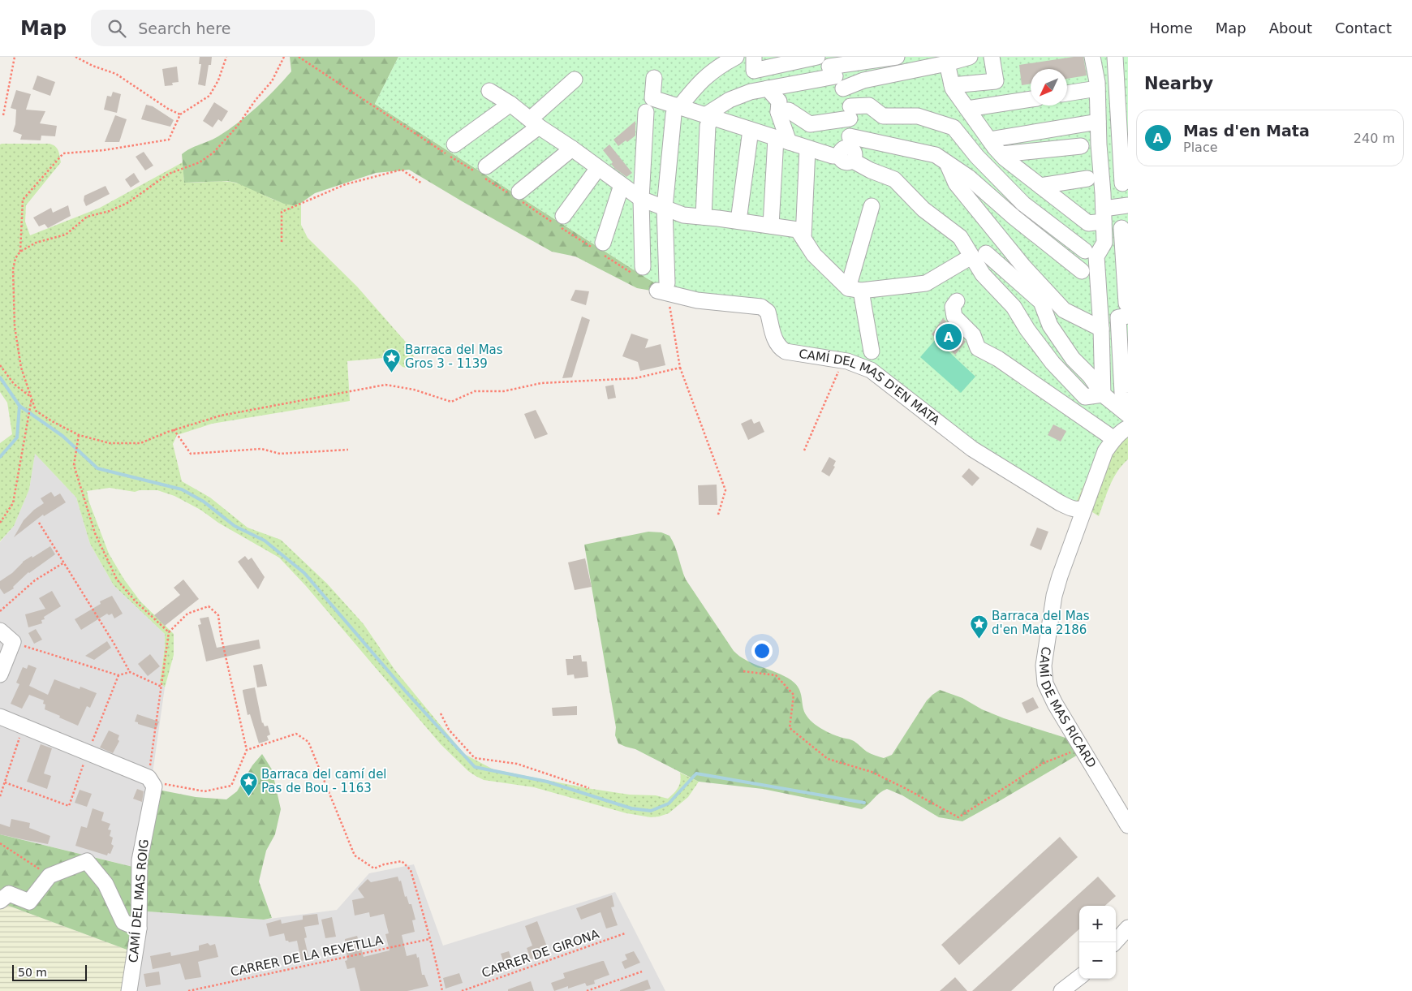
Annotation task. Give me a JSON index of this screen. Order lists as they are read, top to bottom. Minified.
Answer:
{"streets":{"street":["CAMÍ DEL MAS D'EN MATA","CAMÍ DE MAS RICARD","CAMÍ DEL MAS ROIG"],"path":["CARRER DE GIRONA","CARRER DE LA REVETLLA"]},"crossings":[["CAMÍ DEL MAS D'EN MATA","CAMÍ DE MAS RICARD"]],"places":{"place":["Barraca del Mas Gros 3 - 1139","Barraca del Mas d'en Mata 2186","Barraca del camí del Pas de Bou - 1163"]},"scale_bar":"50 m","north":"bottom left","page":{"header":"Map","search":"Search here","nav":["Home","Map","About","Contact"],"heading":"Nearby","list":[{"mark":"A","name":"Mas d'en Mata","note":"Place","value":"240 m"}],"pins":"A","map_buttons":["+","−"],"scale":"50 m"}}
